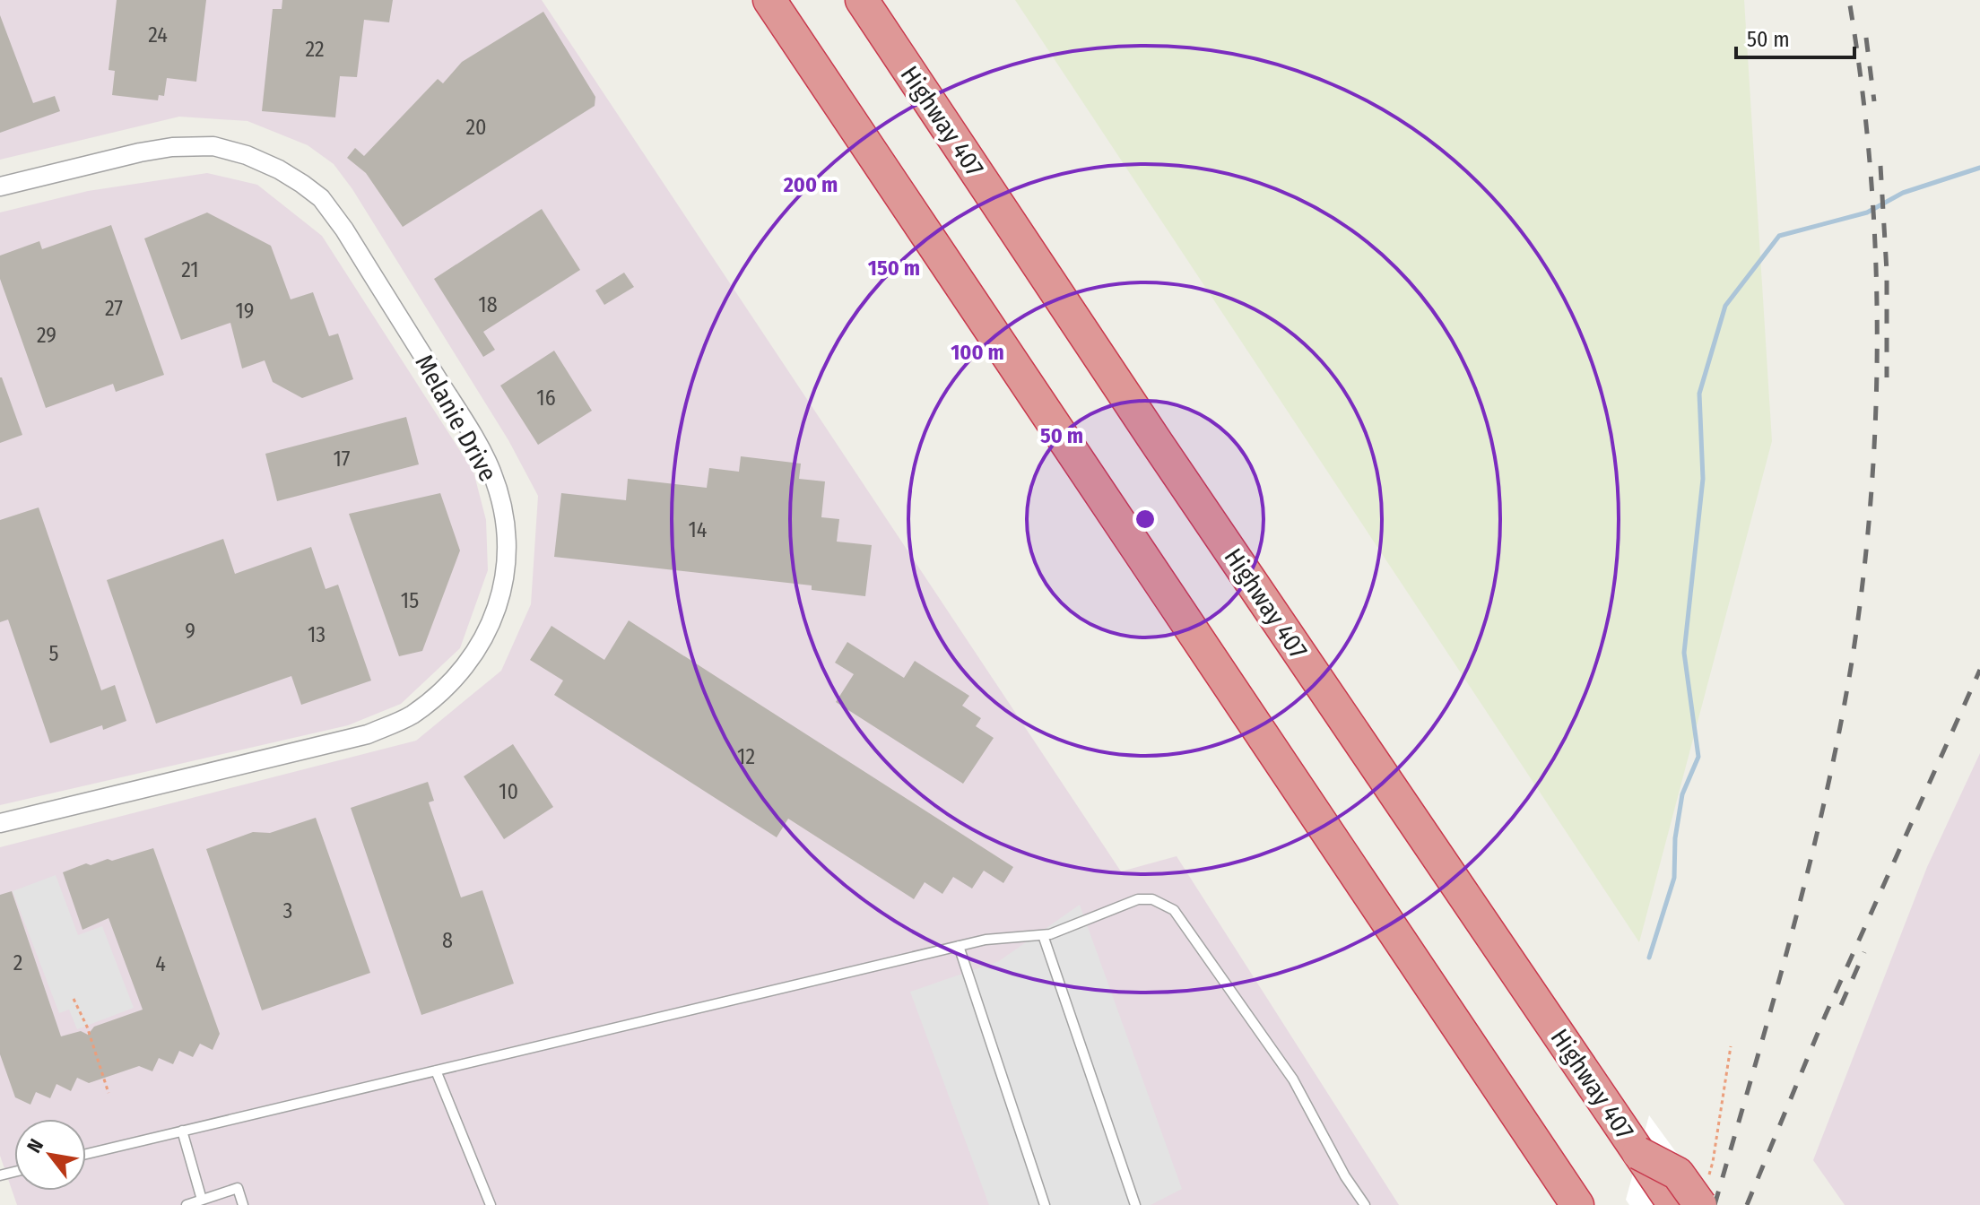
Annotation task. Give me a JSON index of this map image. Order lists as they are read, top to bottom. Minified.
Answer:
{"streets":{"highway":["Highway 407"],"street":["Melanie Drive"]},"house_numbers":["24","22","20","21","18","27","19","29","16","17","14","15","9","13","5","12","10","3","8","2","4"],"scale_bar":"50 m","north":"top left","rings":["200 m","150 m","100 m","50 m"]}
